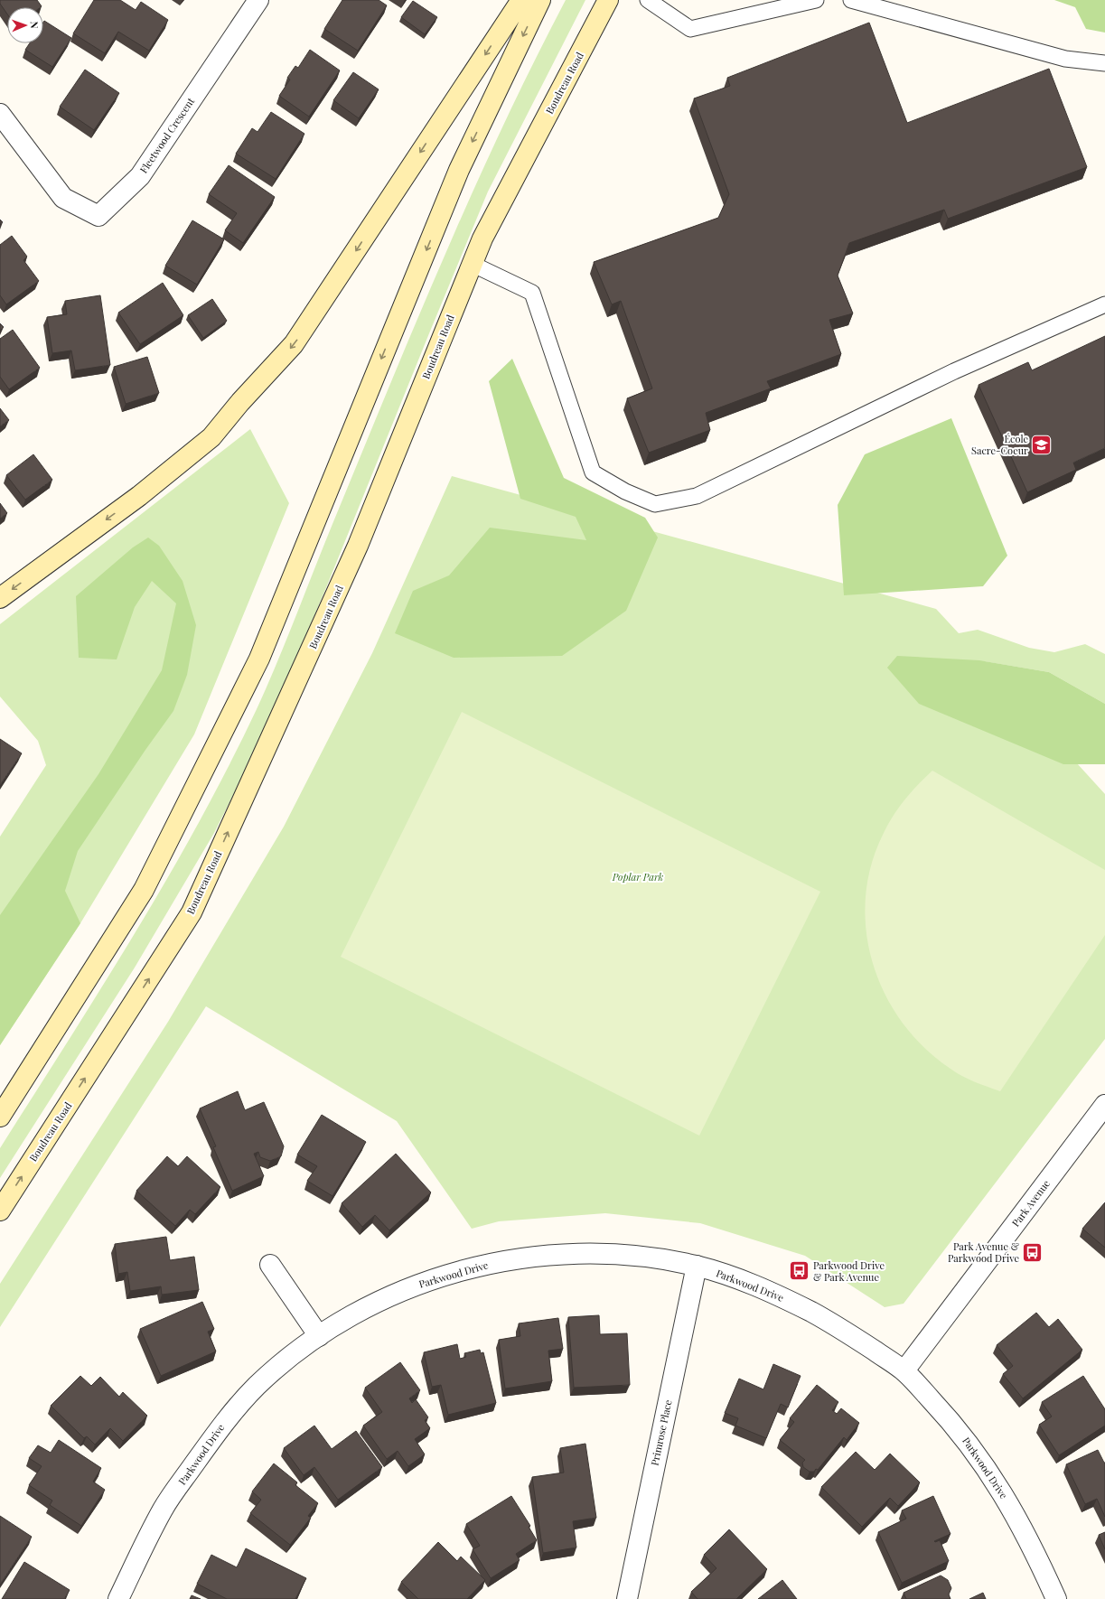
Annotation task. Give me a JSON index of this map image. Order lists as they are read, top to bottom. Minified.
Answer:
{"streets":{"main road":["Boudreau Road"],"street":["Fleetwood Crescent","Park Avenue","Parkwood Drive","Primrose Place"]},"crossings":[["Park Avenue","Parkwood Drive"],["Parkwood Drive","Primrose Place"]],"parks":["Poplar Park"],"places":{"school or university":["École Sacre-Coeur"],"bus stop":["Park Avenue & Parkwood Drive","Parkwood Drive & Park Avenue"]},"north":"right"}
